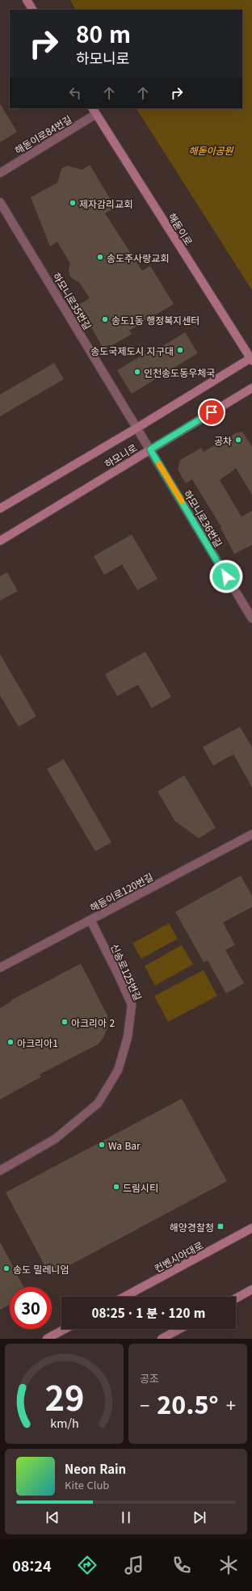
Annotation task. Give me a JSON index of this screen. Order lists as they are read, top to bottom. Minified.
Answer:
{"streets":{"street":["해돋이로84번길","해돋이로","하모니로35번길","하모니로","하모니로36번길","해돋이로120번길","신송로125번길","컨벤시아대로"]},"crossings":[["해돋이로84번길","해돋이로"],["해돋이로","하모니로"],["하모니로35번길","하모니로"],["하모니로35번길","하모니로36번길"],["하모니로","하모니로36번길"],["해돋이로120번길","신송로125번길"]],"parks":["해돋이공원"],"places":{"other":["제자감리교회","송도주사랑교회","송도1동 행정복지센터","송도국제도시 지구대","인천송도동우체국","공차","아크리아 2","아크리아1","Wa Bar","드림시티","송도 밀레니엄"],"transit":["해양경찰청"]},"page":{"turn":["80 m","하모니로"],"limit":"30","trip":"08:25 · 1 분 · 120 m","tile":"공조","heat":["−","20.5°","+"],"song":["Neon Rain","Kite Club"],"tabs":"08:24","gauge":["29","km/h"]}}
